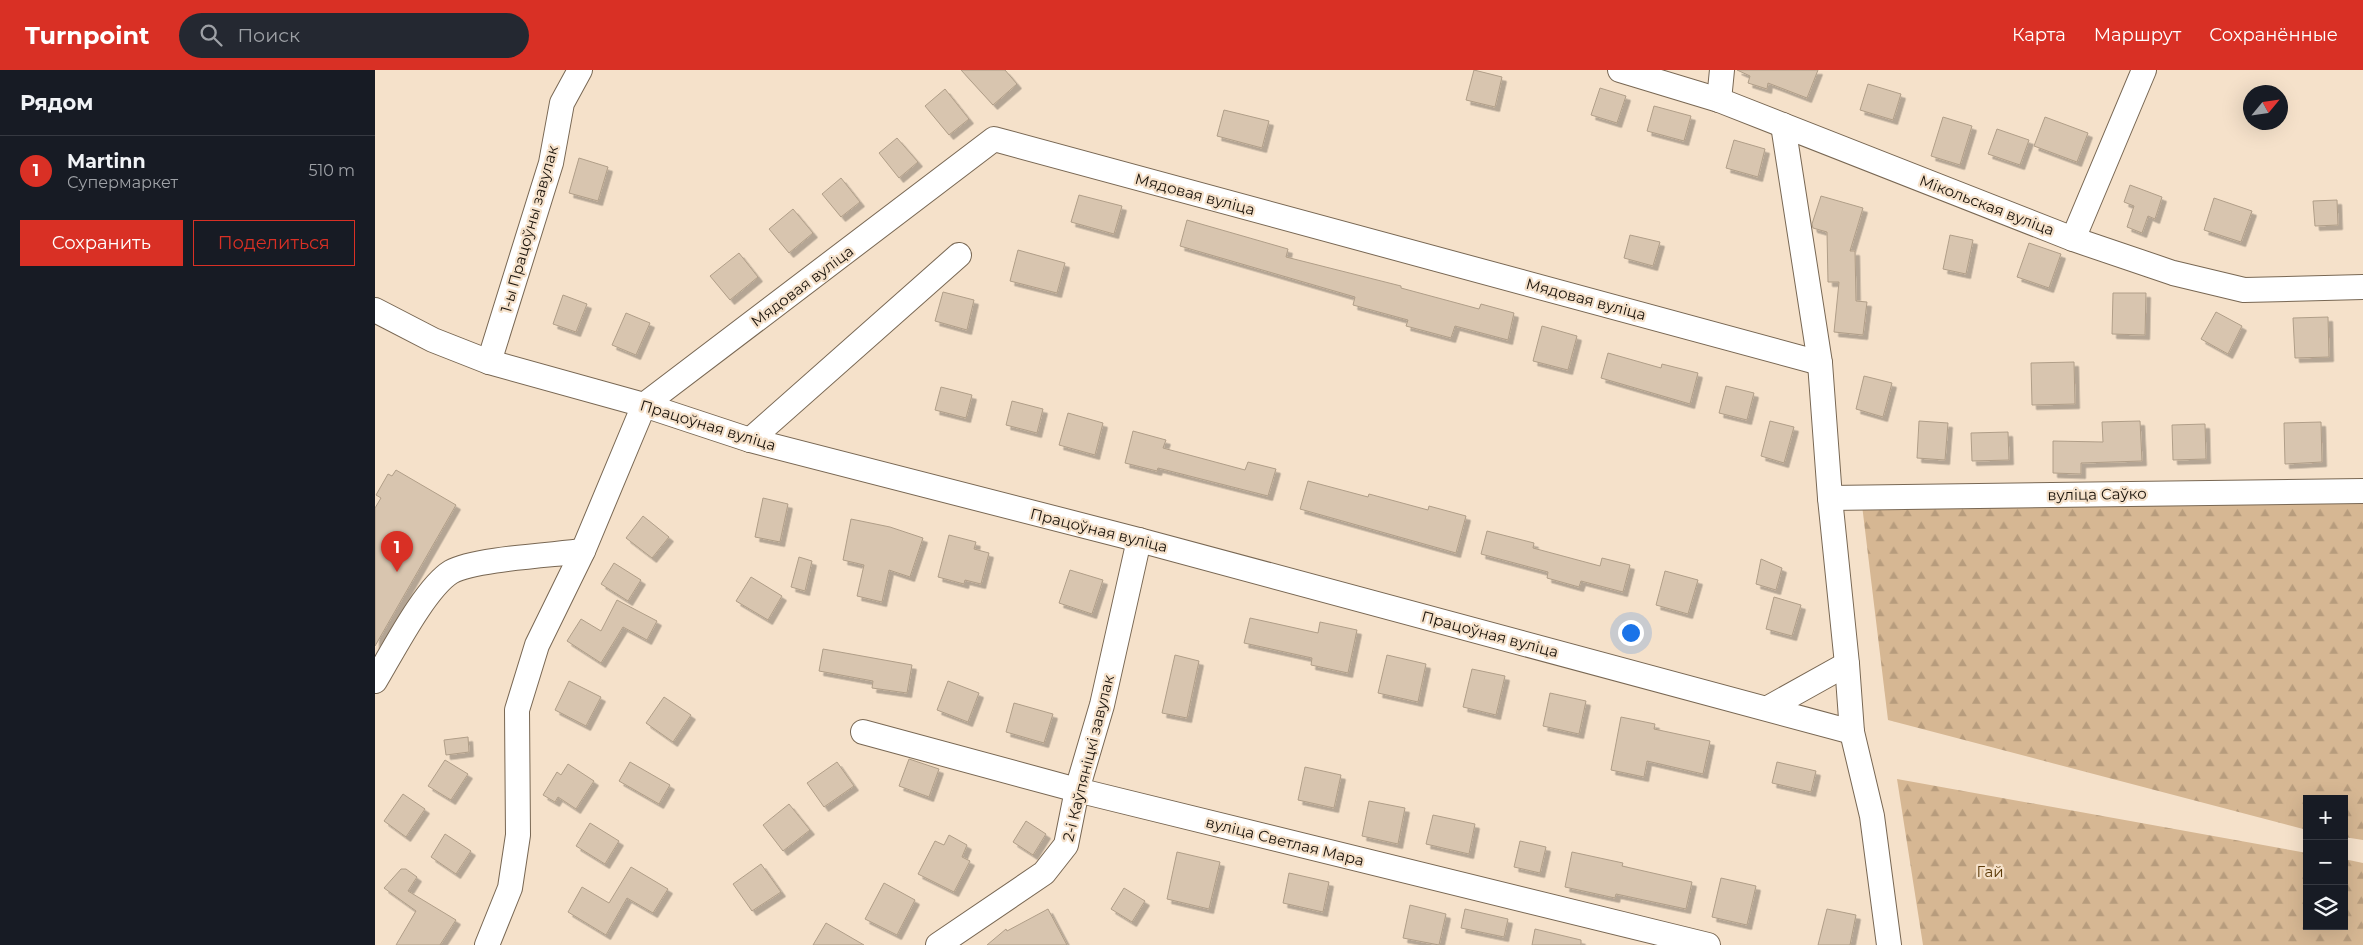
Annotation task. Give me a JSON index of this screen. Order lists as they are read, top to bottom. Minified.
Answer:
{"streets":{"street":["Мядовая вуліца","Мікольская вуліца","1-ы Працоўны завулак","Працоўная вуліца","вуліца Саўко","2-і Каўпяніцкі завулак","вуліца Светлая Мара"]},"crossings":[["Мядовая вуліца","Працоўная вуліца"],["1-ы Працоўны завулак","Працоўная вуліца"],["Працоўная вуліца","2-і Каўпяніцкі завулак"],["2-і Каўпяніцкі завулак","вуліца Светлая Мара"]],"parks":["Гай"],"north":"top right","page":{"header":"Turnpoint","search":"Поиск","nav":["Карта","Маршрут","Сохранённые"],"heading":"Рядом","list":[{"mark":"1","name":"Martinn","note":"Супермаркет","value":"510 m"}],"buttons":["Сохранить","Поделиться"],"pins":"1","map_buttons":["+","−"]}}
